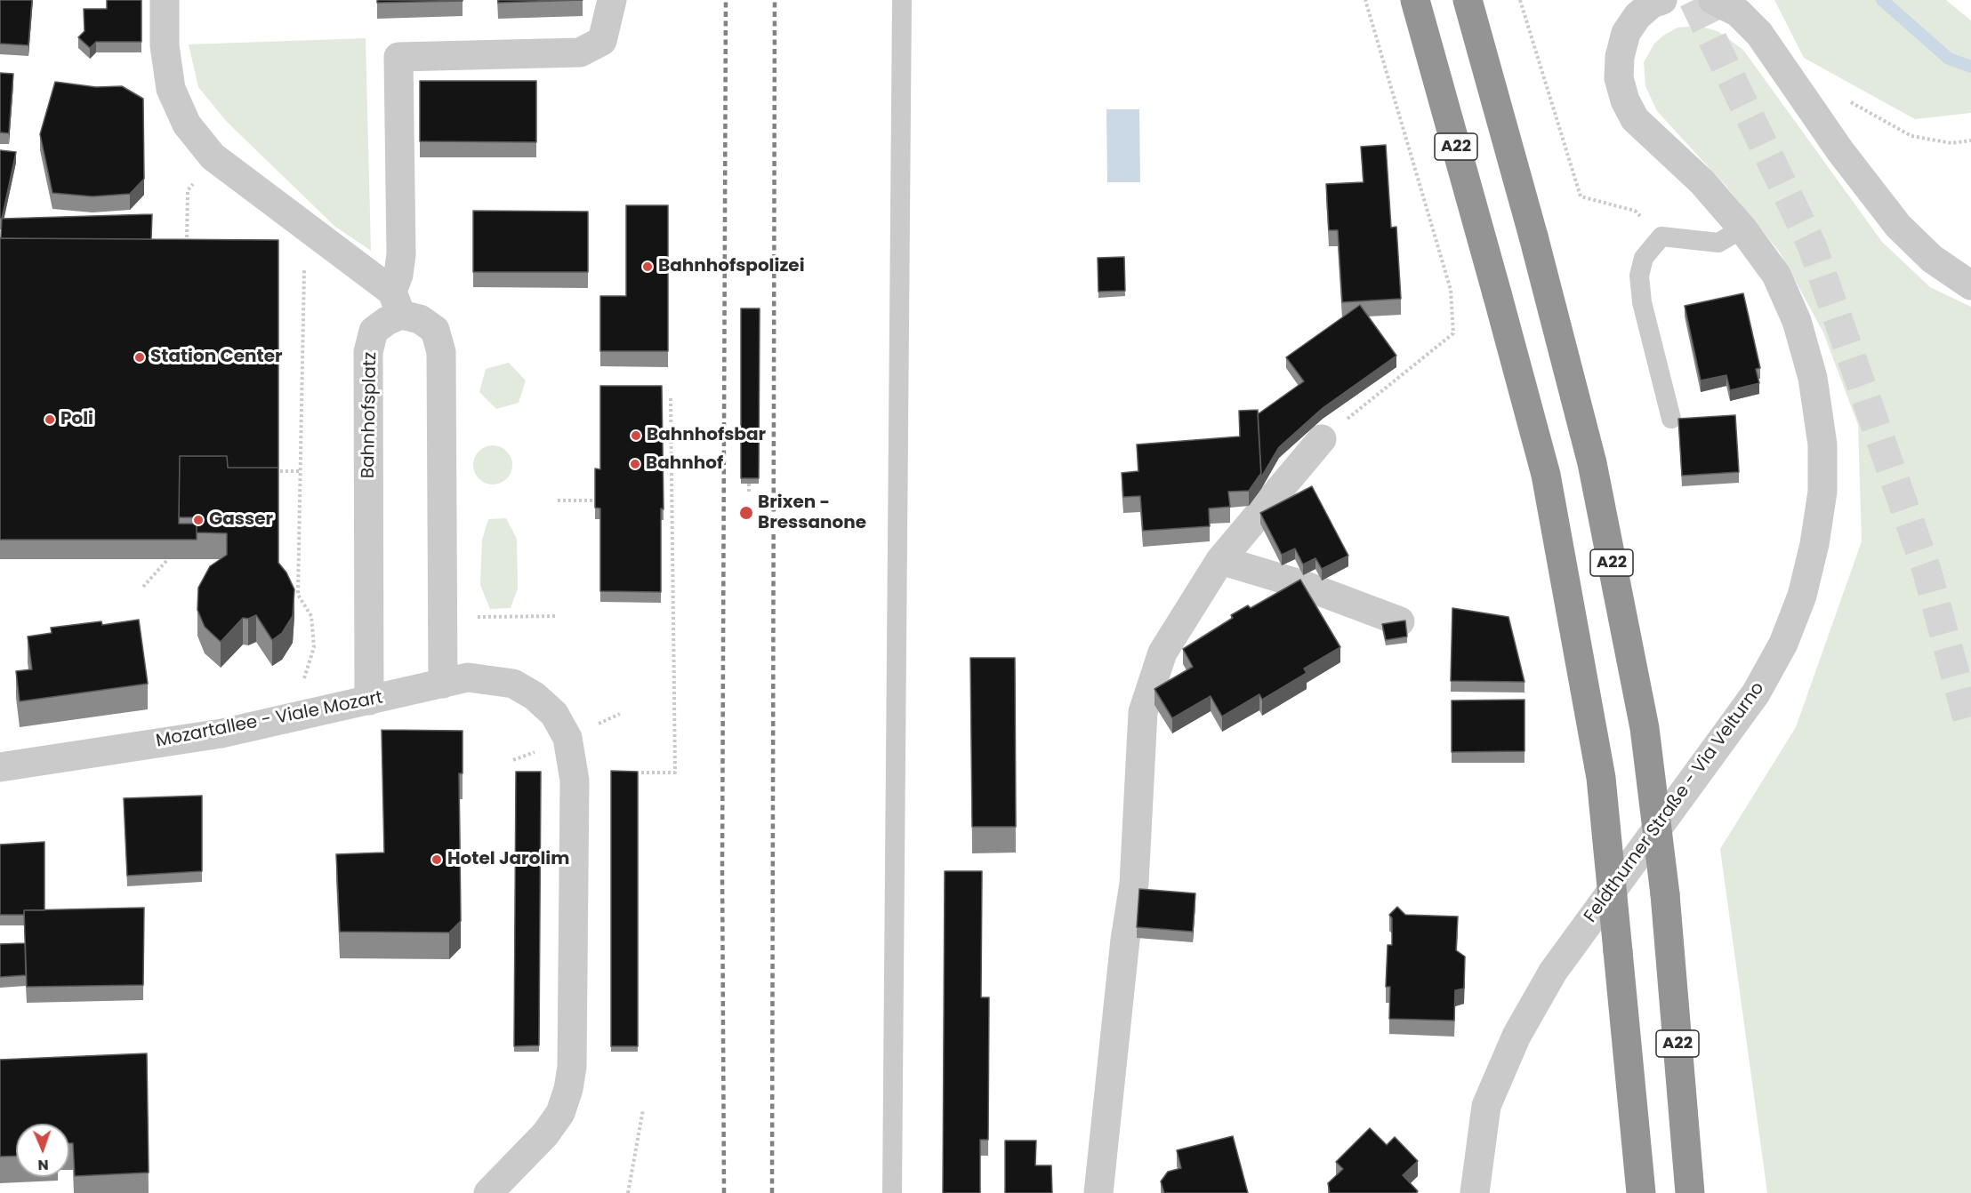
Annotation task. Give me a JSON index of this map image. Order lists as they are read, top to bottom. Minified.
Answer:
{"streets":{"highway":["A22"],"street":["Bahnhofsplatz","Mozartallee - Viale Mozart","Feldthurner Straße - Via Velturno"]},"crossings":[["Bahnhofsplatz","Mozartallee - Viale Mozart"]],"places":["Bahnhofspolizei","Station Center","Poli","Bahnhofsbar","Bahnhof","Brixen - Bressanone","Gasser","Hotel Jarolim"],"north":"bottom"}
